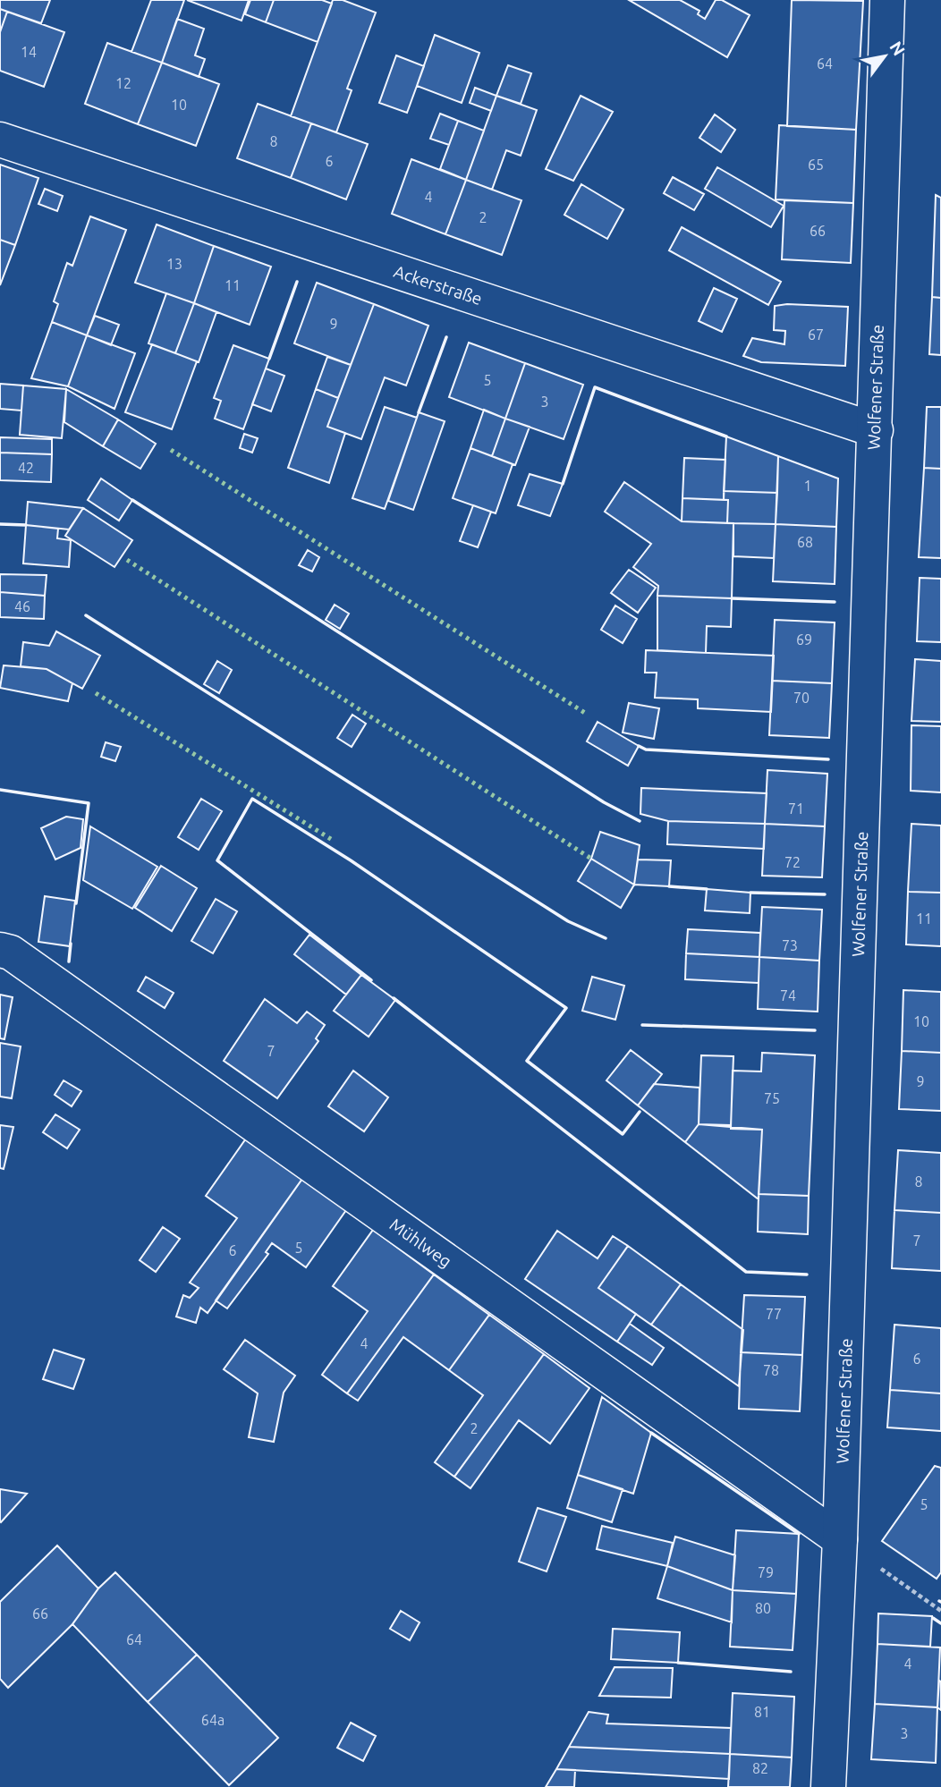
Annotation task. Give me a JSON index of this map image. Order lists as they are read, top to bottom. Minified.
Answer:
{"streets":{"street":["Ackerstraße","Wolfener Straße","Mühlweg"]},"crossings":[["Ackerstraße","Wolfener Straße"],["Wolfener Straße","Mühlweg"]],"house_numbers":["14","64","12","10","8","6","65","4","2","66","13","11","9","67","5","3","42","1","68","46","69","70","71","72","11","73","74","10","7","9","75","8","7","5","6","77","4","6","78","2","5","79","80","66","64","4","81","64a","3","82"],"north":"top right"}
